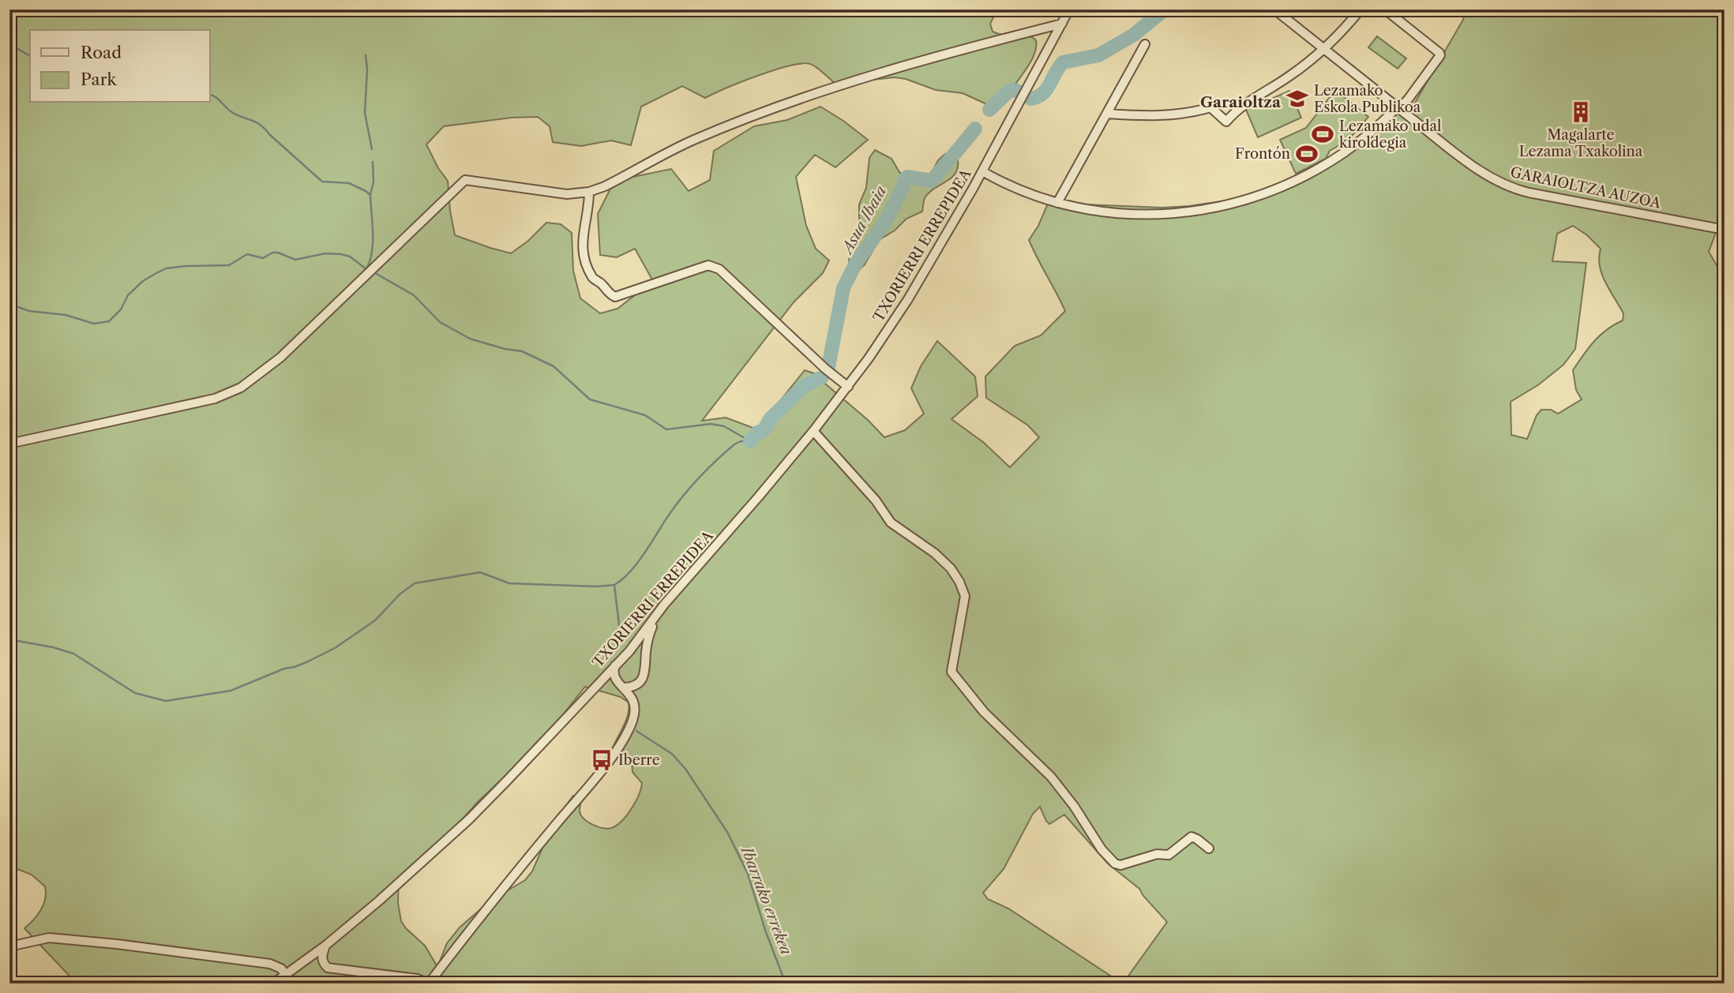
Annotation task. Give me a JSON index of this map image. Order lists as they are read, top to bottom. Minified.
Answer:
{"streets":{"street":["GARAIOLTZA AUZOA","TXORIERRI ERREPIDEA"]},"districts":["Garaioltza"],"water":["Asua Ibaia","Ibarrako errekea"],"places":{"school or university":["Lezamako Eskola Publikoa"],"building":["Magalarte Lezama Txakolina"],"sports":["Lezamako udal kiroldegia","Frontón"],"bus stop":["Iberre"]},"legend":["Road","Park"]}
